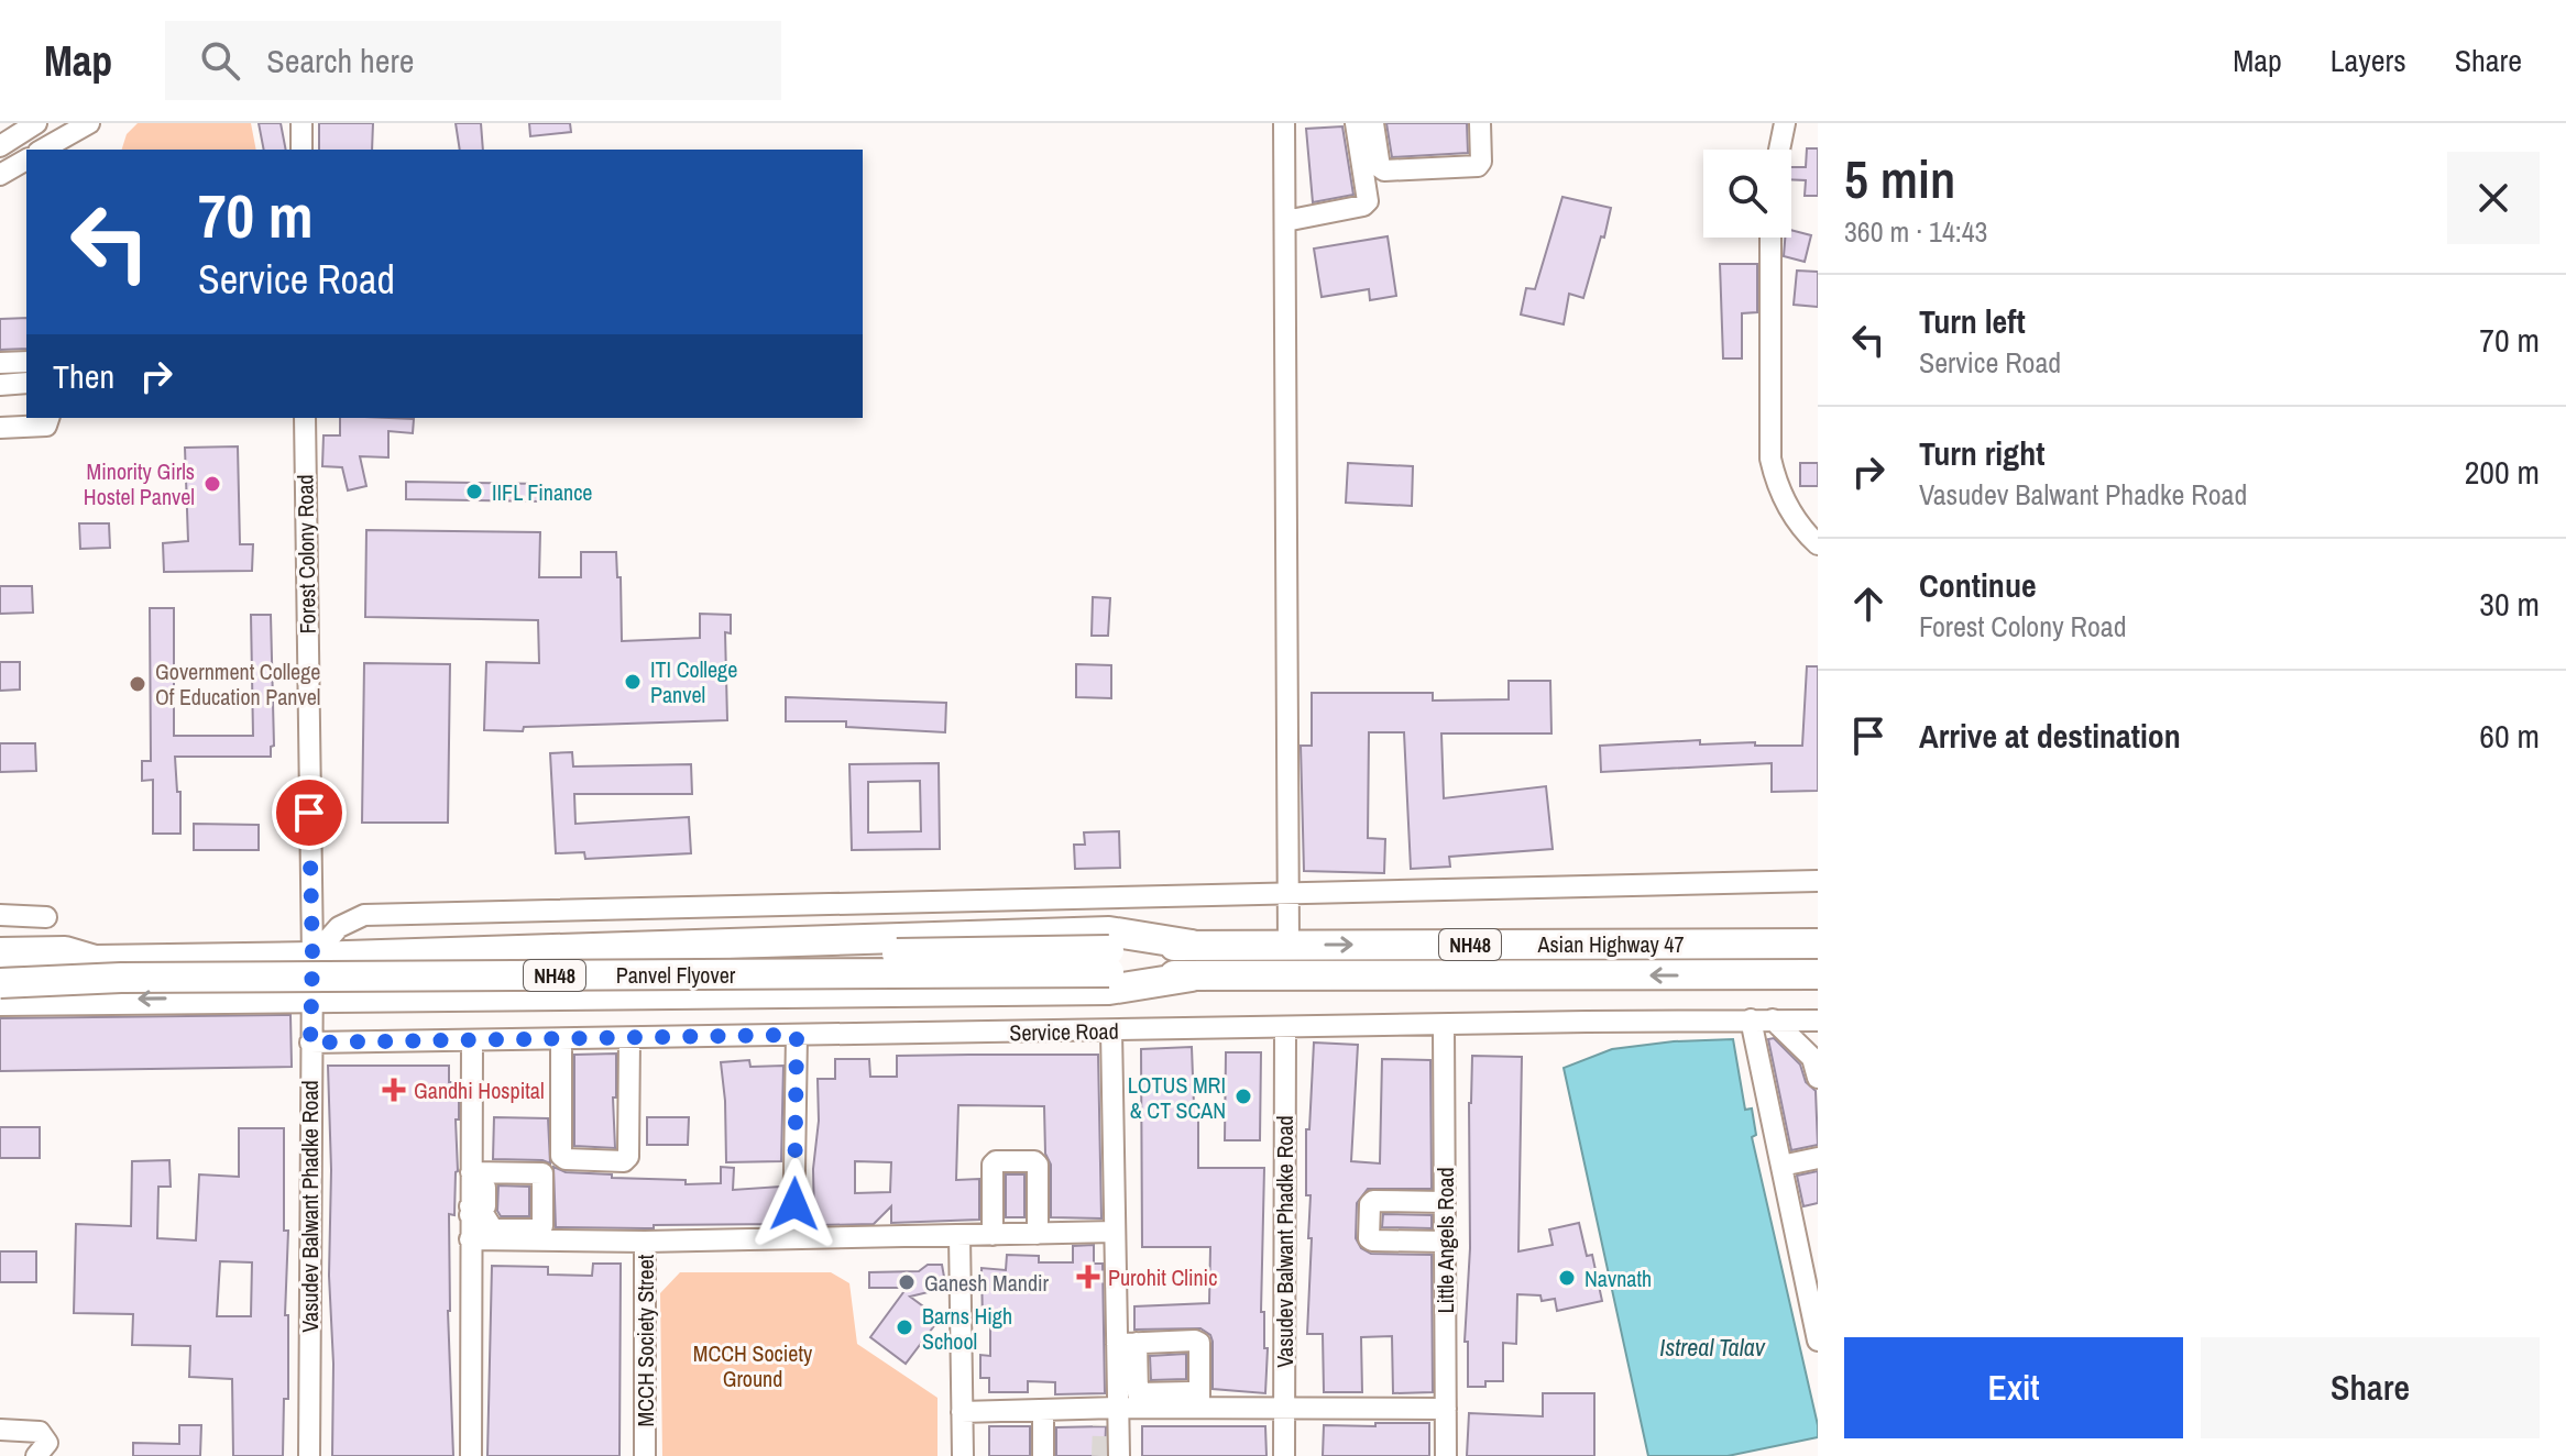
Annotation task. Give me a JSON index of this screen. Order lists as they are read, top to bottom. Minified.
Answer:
{"streets":{"highway":["Asian Highway 47","NH48","Panvel Flyover"],"street":["Forest Colony Road","Service Road","Vasudev Balwant Phadke Road","Little Angels Road","MCCH Society Street"]},"crossings":[["Forest Colony Road","Vasudev Balwant Phadke Road"],["Asian Highway 47","Panvel Flyover"],["Service Road","Vasudev Balwant Phadke Road"],["Service Road","Little Angels Road"]],"water":["Istreal Talav"],"parks":["MCCH Society Ground"],"places":{"other":["Minority Girls Hostel Panvel","IIFL Finance","ITI College Panvel","Government College Of Education Panvel","LOTUS MRI & CT SCAN","Navnath","Ganesh Mandir","Barns High School"],"health":["Gandhi Hospital","Purohit Clinic"]},"page":{"header":"Map","search":"Search here","nav":["Map","Layers","Share"],"heading":["5 min","360 m · 14:43"],"turn":["70 m","Service Road"],"list":[{"name":"Turn left","note":"Service Road","value":"70 m"},{"name":"Turn right","note":"Vasudev Balwant Phadke Road","value":"200 m"},{"name":"Continue","note":"Forest Colony Road","value":"30 m"},{"name":"Arrive at destination","value":"60 m"}],"then":"Then","buttons":["Exit","Share"]}}
